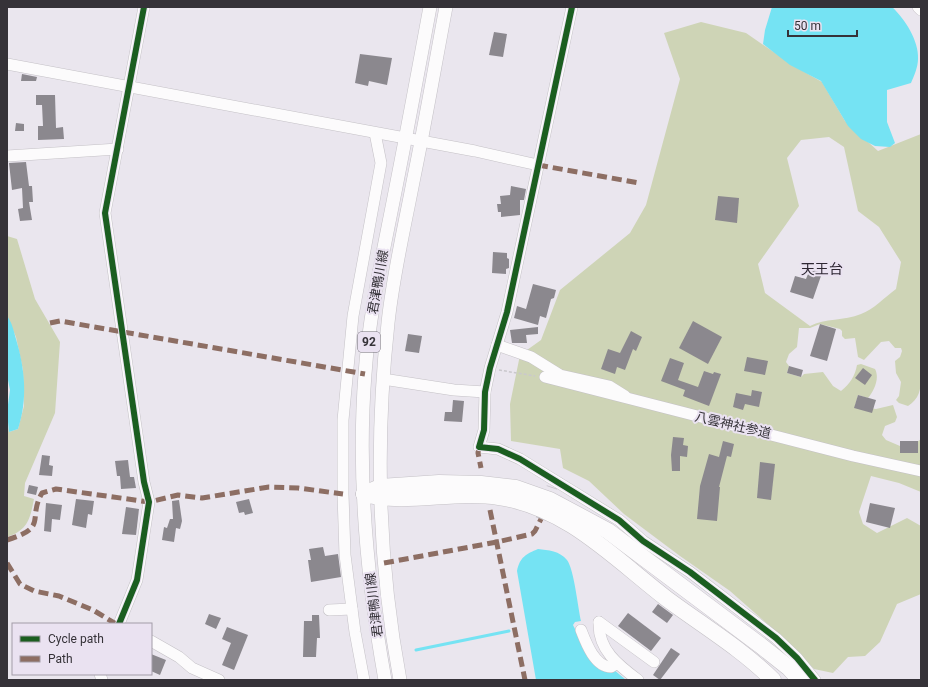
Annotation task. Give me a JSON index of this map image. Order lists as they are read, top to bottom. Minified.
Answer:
{"streets":{"main road":["君津鴨川線","92"],"street":["八雲神社参道"]},"districts":["天王台"],"legend":["Cycle path","Path"],"scale_bar":"50 m"}
